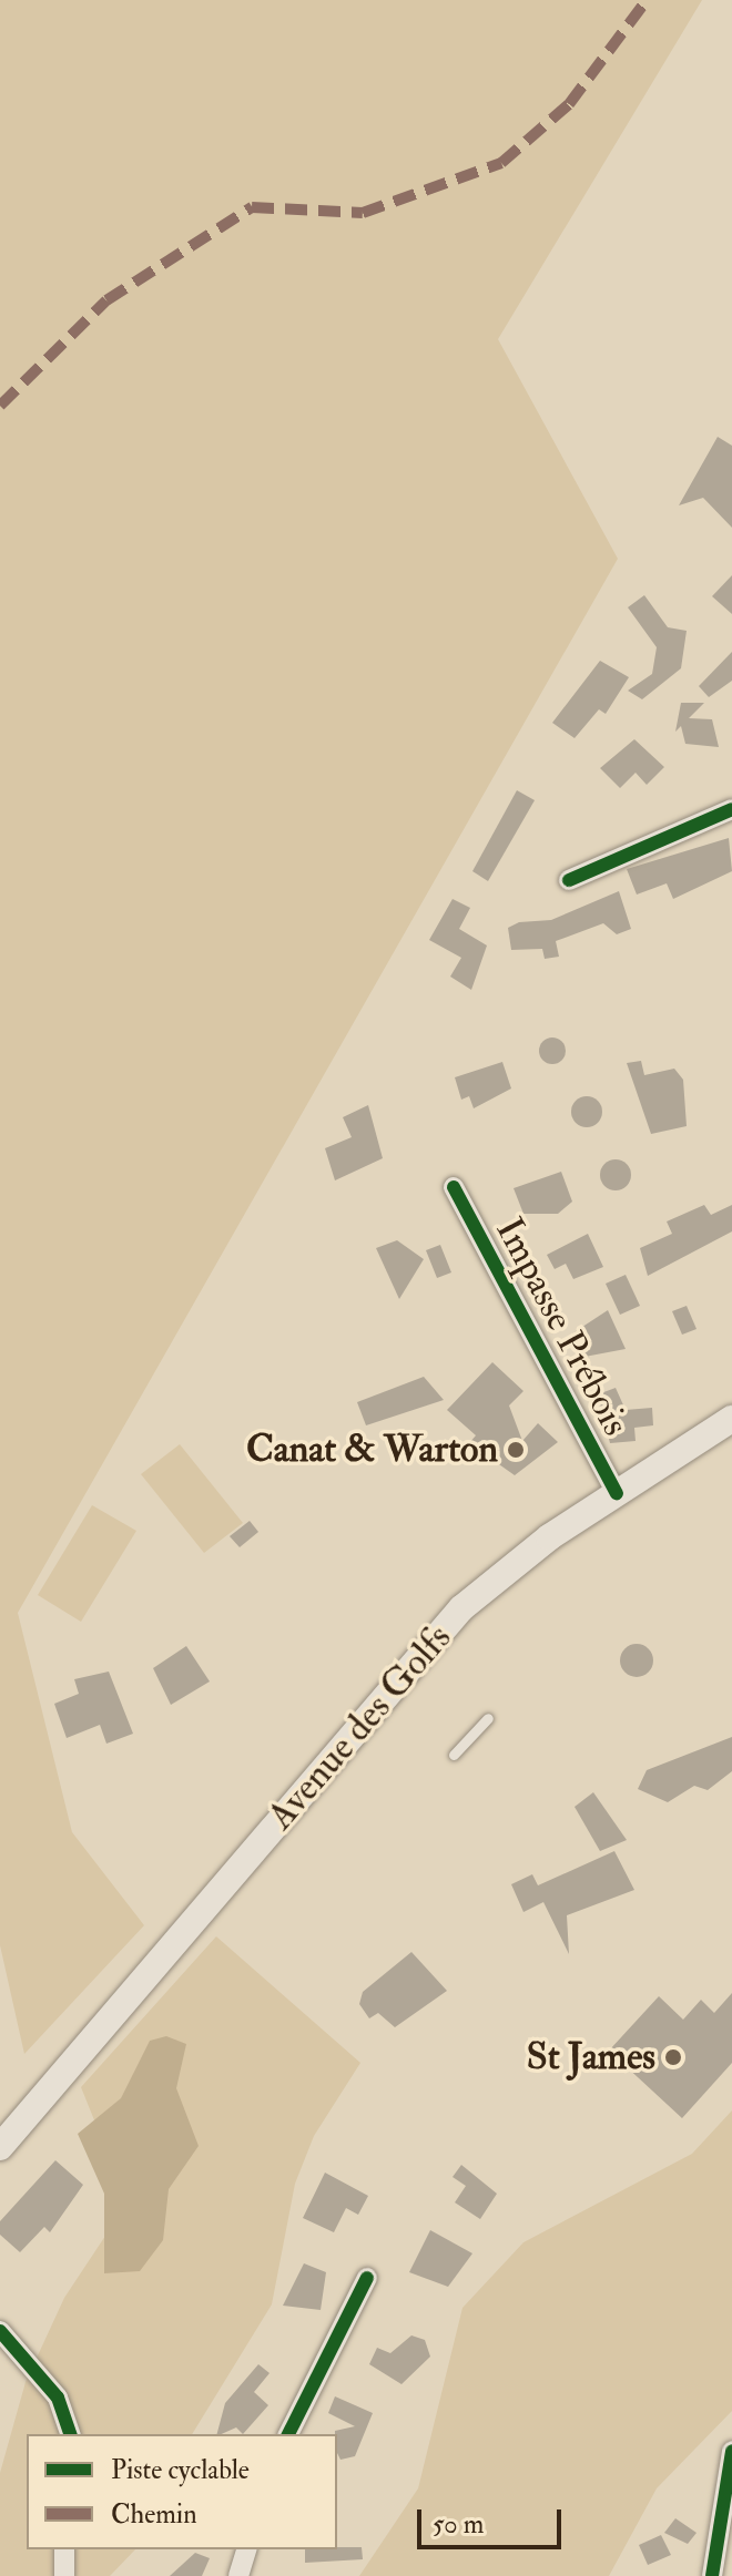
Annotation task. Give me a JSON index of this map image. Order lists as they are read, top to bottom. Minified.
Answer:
{"streets":{"main road":["Avenue des Golfs"],"street":["Impasse Prébois"]},"crossings":[["Impasse Prébois","Avenue des Golfs"]],"places":["Canat & Warton","St James"],"legend":["Piste cyclable","Chemin"],"scale_bar":"50 m"}
